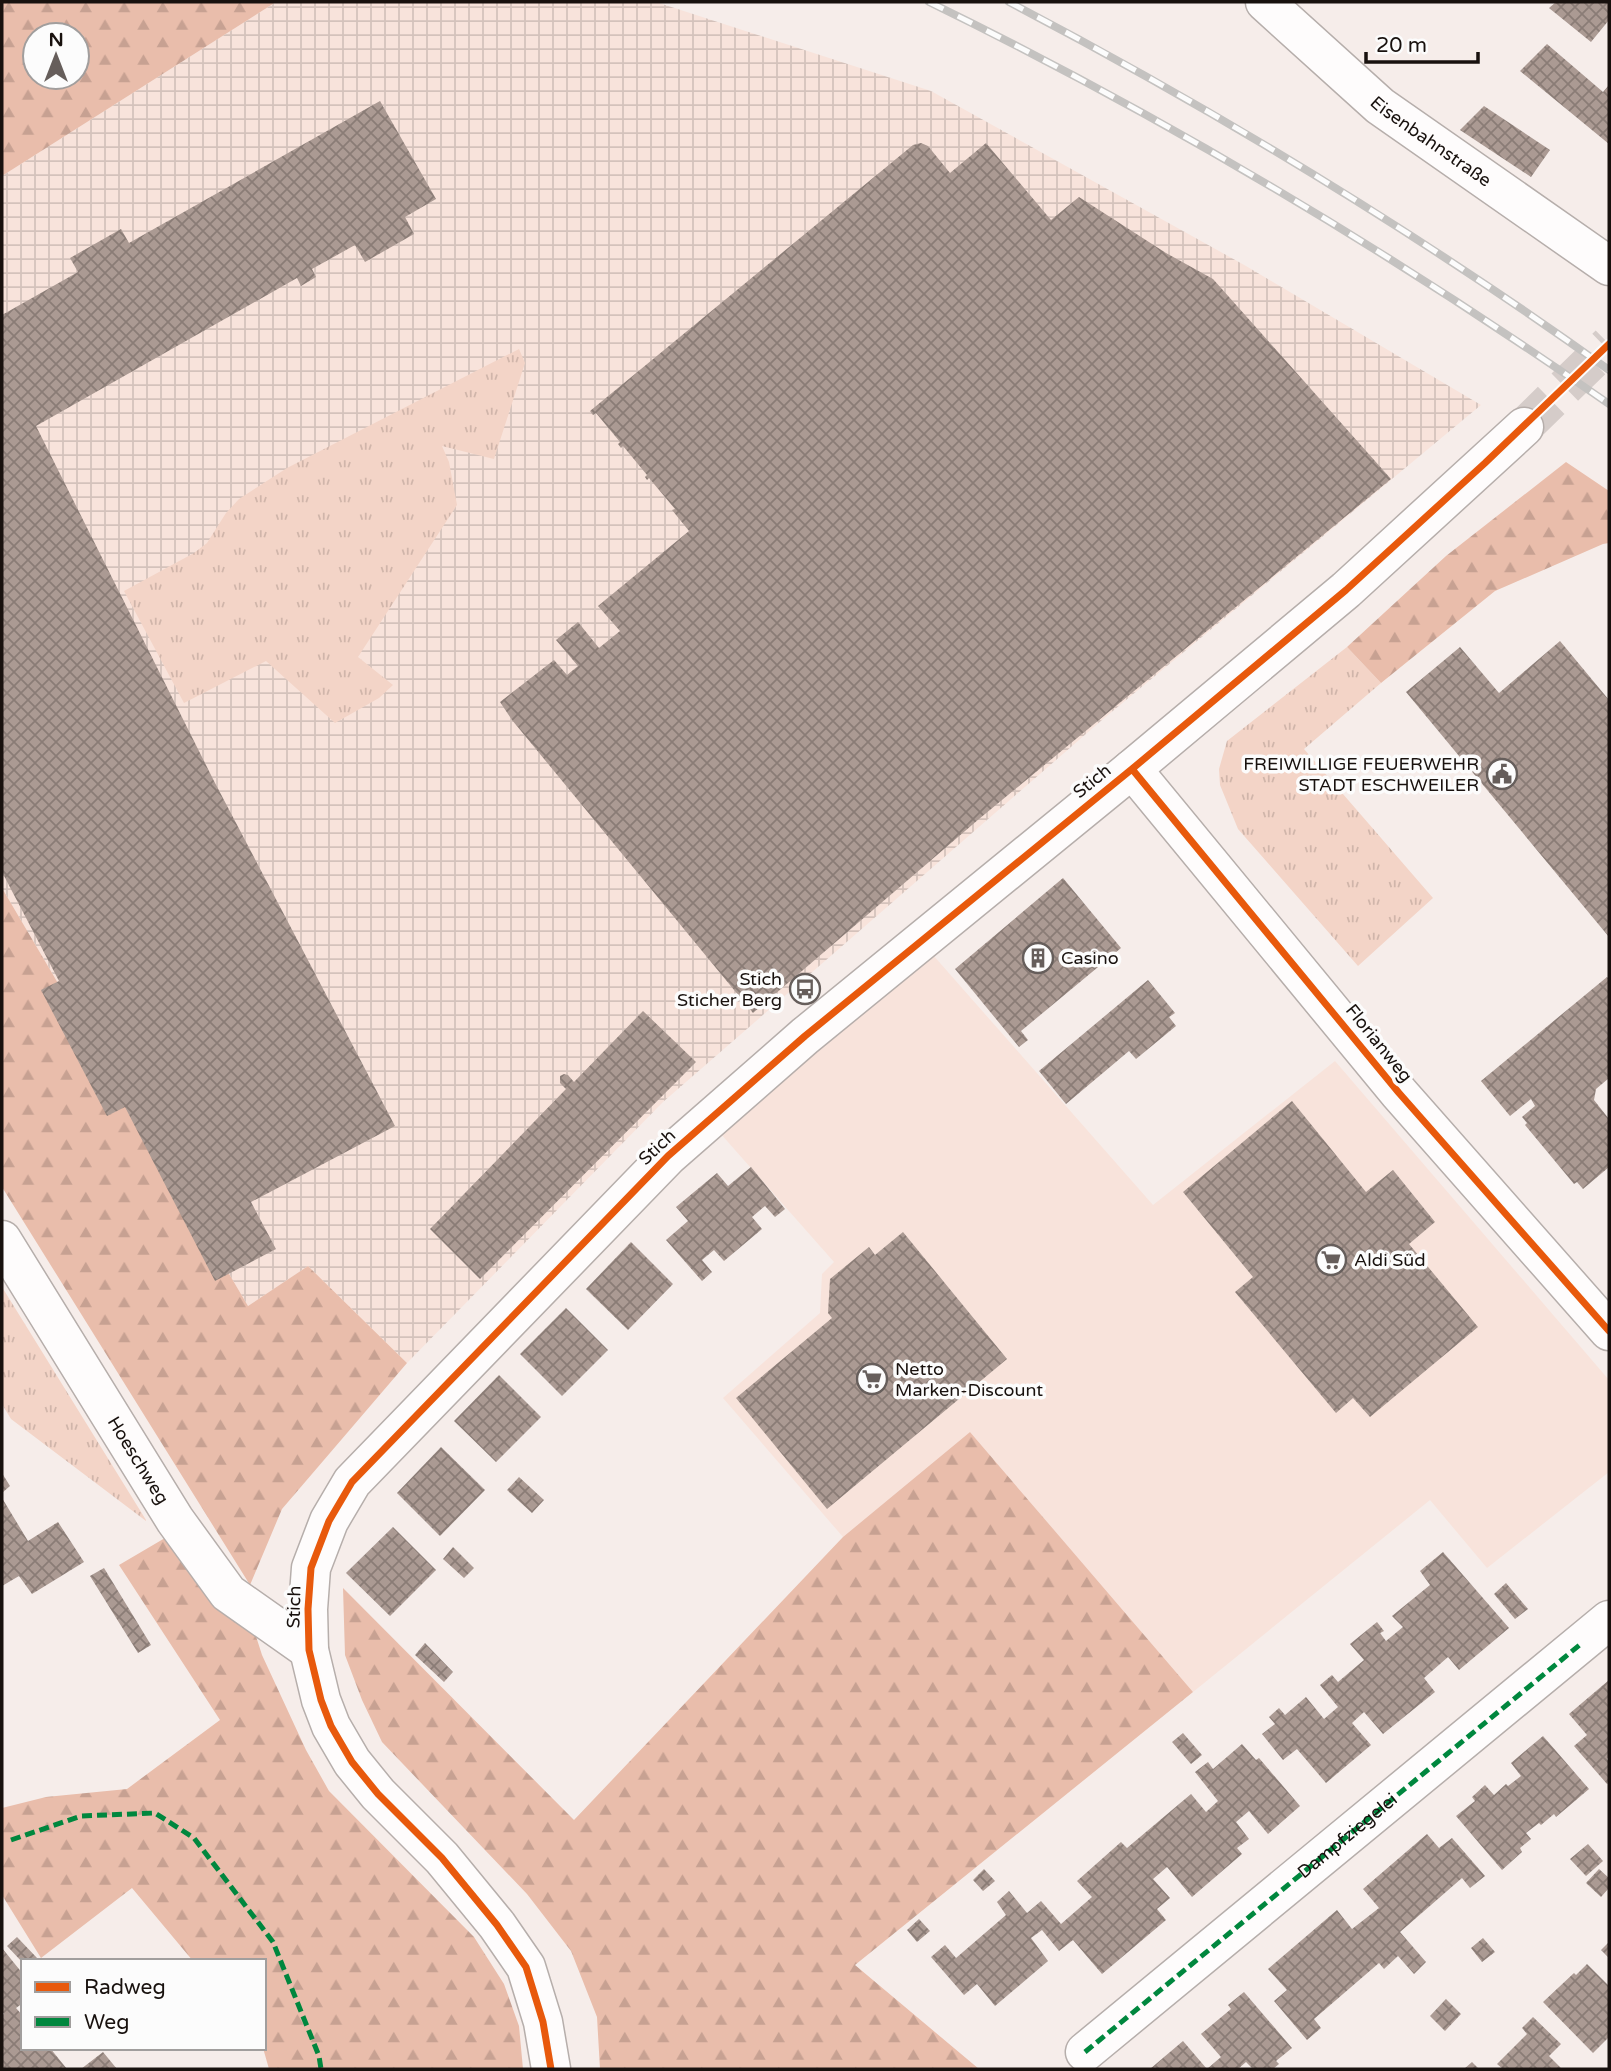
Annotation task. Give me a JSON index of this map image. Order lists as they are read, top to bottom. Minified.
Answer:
{"streets":{"street":["Eisenbahnstraße","Stich","Florianweg","Hoeschweg","Dampfziegelei"]},"crossings":[["Stich","Florianweg"],["Stich","Hoeschweg"]],"places":{"public building":["FREIWILLIGE FEUERWEHR STADT ESCHWEILER"],"building":["Casino"],"bus stop":["Stich Sticher Berg"],"supermarket":["Aldi Süd","Netto Marken-Discount"]},"legend":["Radweg","Weg"],"scale_bar":"20 m","north":"top"}
